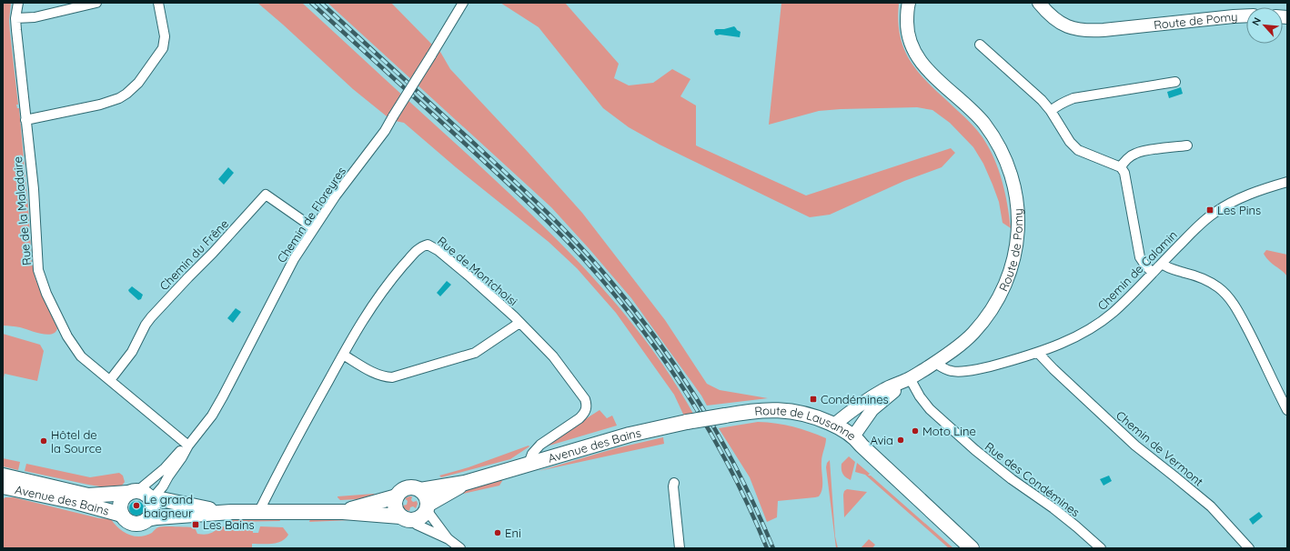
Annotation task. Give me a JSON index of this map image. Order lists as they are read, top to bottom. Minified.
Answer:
{"streets":{"main road":["Route de Pomy","Route de Lausanne","Avenue des Bains"],"street":["Rue de la Maladaire","Chemin de Floreyres","Chemin du Frêne","Chemin de Calamin","Rue de Montchoisi","Chemin de Vermont","Rue des Condémines"]},"crossings":[["Route de Pomy","Chemin de Calamin"],["Route de Pomy","Route de Lausanne"],["Route de Pomy","Rue des Condémines"],["Rue de la Maladaire","Chemin de Floreyres"],["Rue de la Maladaire","Chemin du Frêne"],["Chemin de Floreyres","Chemin du Frêne"],["Chemin de Floreyres","Avenue des Bains"],["Chemin de Calamin","Chemin de Vermont"],["Rue de Montchoisi","Avenue des Bains"],["Route de Lausanne","Avenue des Bains"]],"places":{"transit":["Les Pins","Condémines","Les Bains"],"other":["Moto Line","Avia","Hôtel de la Source","Le grand baigneur","Eni"]},"north":"top left"}
